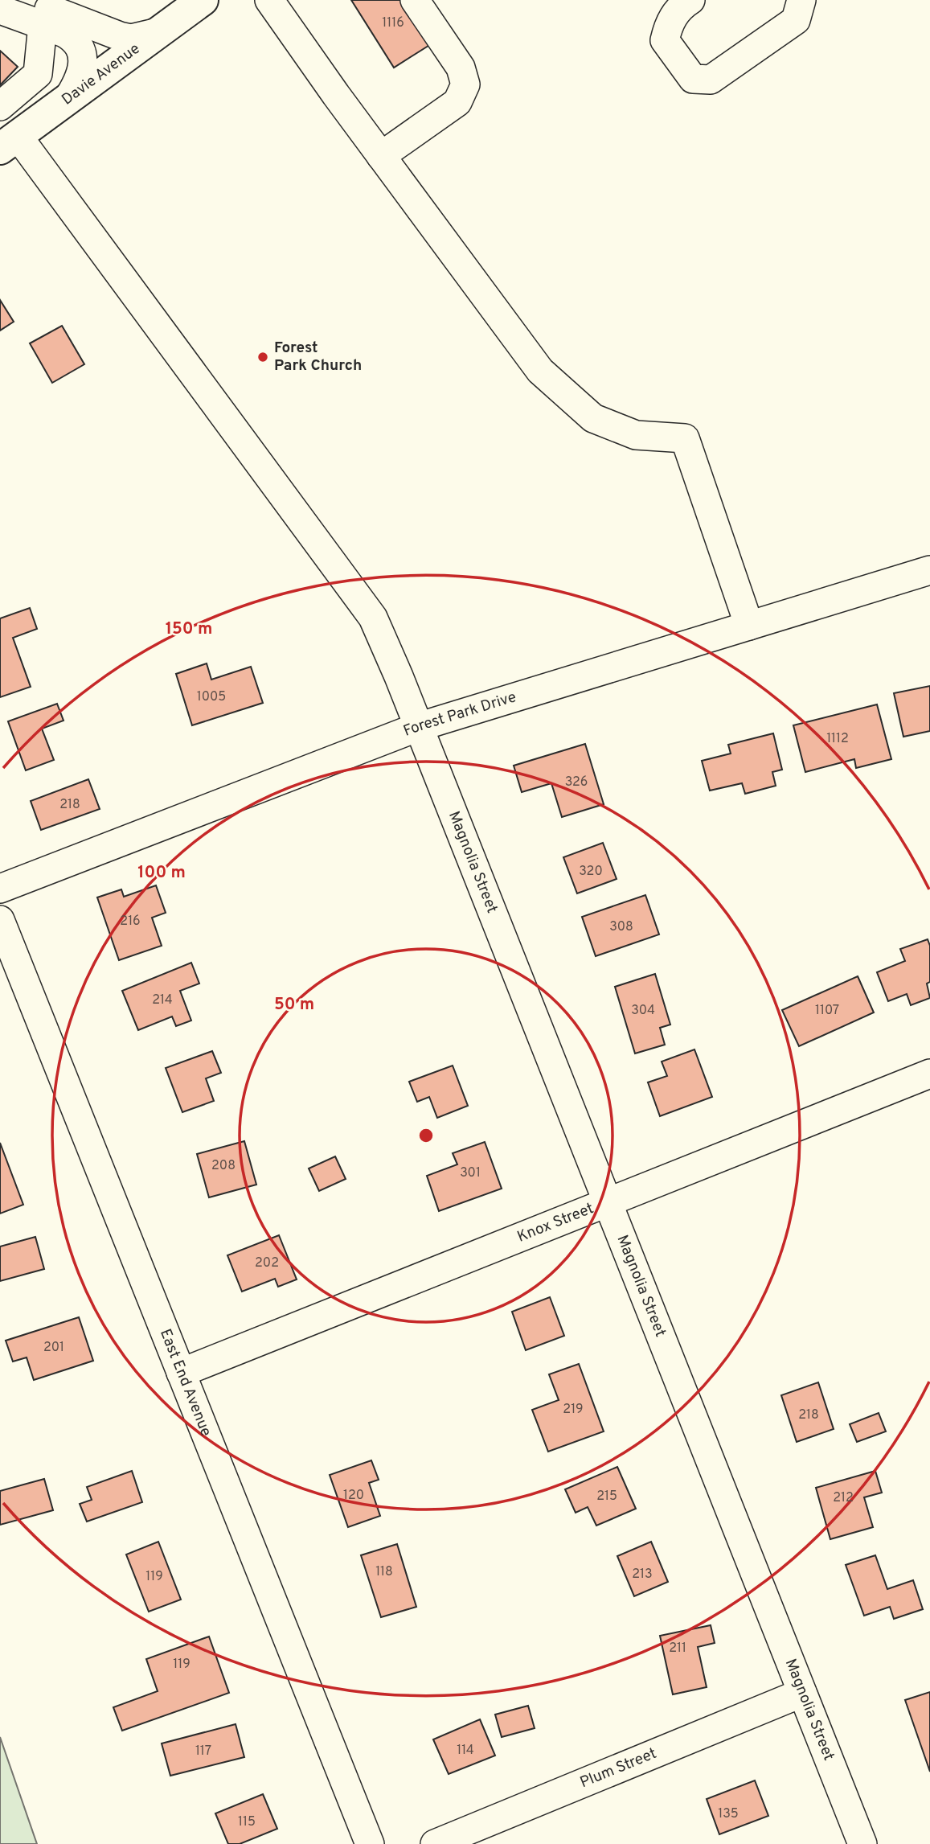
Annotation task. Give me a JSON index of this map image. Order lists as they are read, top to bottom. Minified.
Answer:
{"streets":{"main road":["Davie Avenue"],"street":["Forest Park Drive","Magnolia Street","Knox Street","East End Avenue","Plum Street"]},"crossings":[["Davie Avenue","Magnolia Street"],["Forest Park Drive","Magnolia Street"],["Magnolia Street","Knox Street"],["Magnolia Street","Plum Street"],["Knox Street","East End Avenue"]],"places":["Forest Park Church"],"house_numbers":["1116","1005","1112","326","218","320","216","308","214","304","1107","208","301","202","201","219","218","120","215","212","118","213","119","211","119","114","117","135","115"],"rings":["150 m","100 m","50 m"]}
